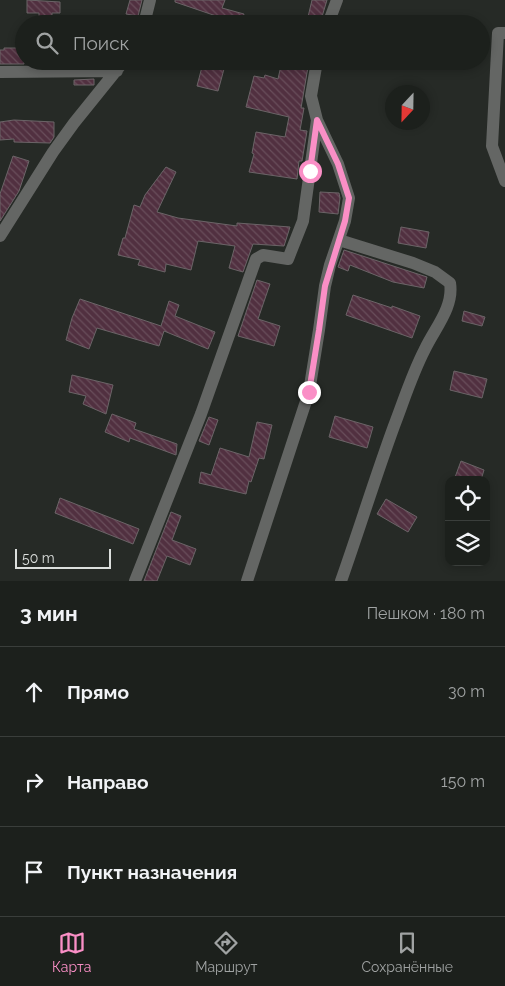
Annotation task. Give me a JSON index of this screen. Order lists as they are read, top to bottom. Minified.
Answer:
{"scale_bar":"50 m","north":"bottom","page":{"search":"Поиск","scale":"50 m","heading":["3 мин","Пешком · 180 m"],"list":[["Прямо","30 m"],["Направо","150 m"],"Пункт назначения"],"nav":["Карта","Маршрут","Сохранённые"]}}
